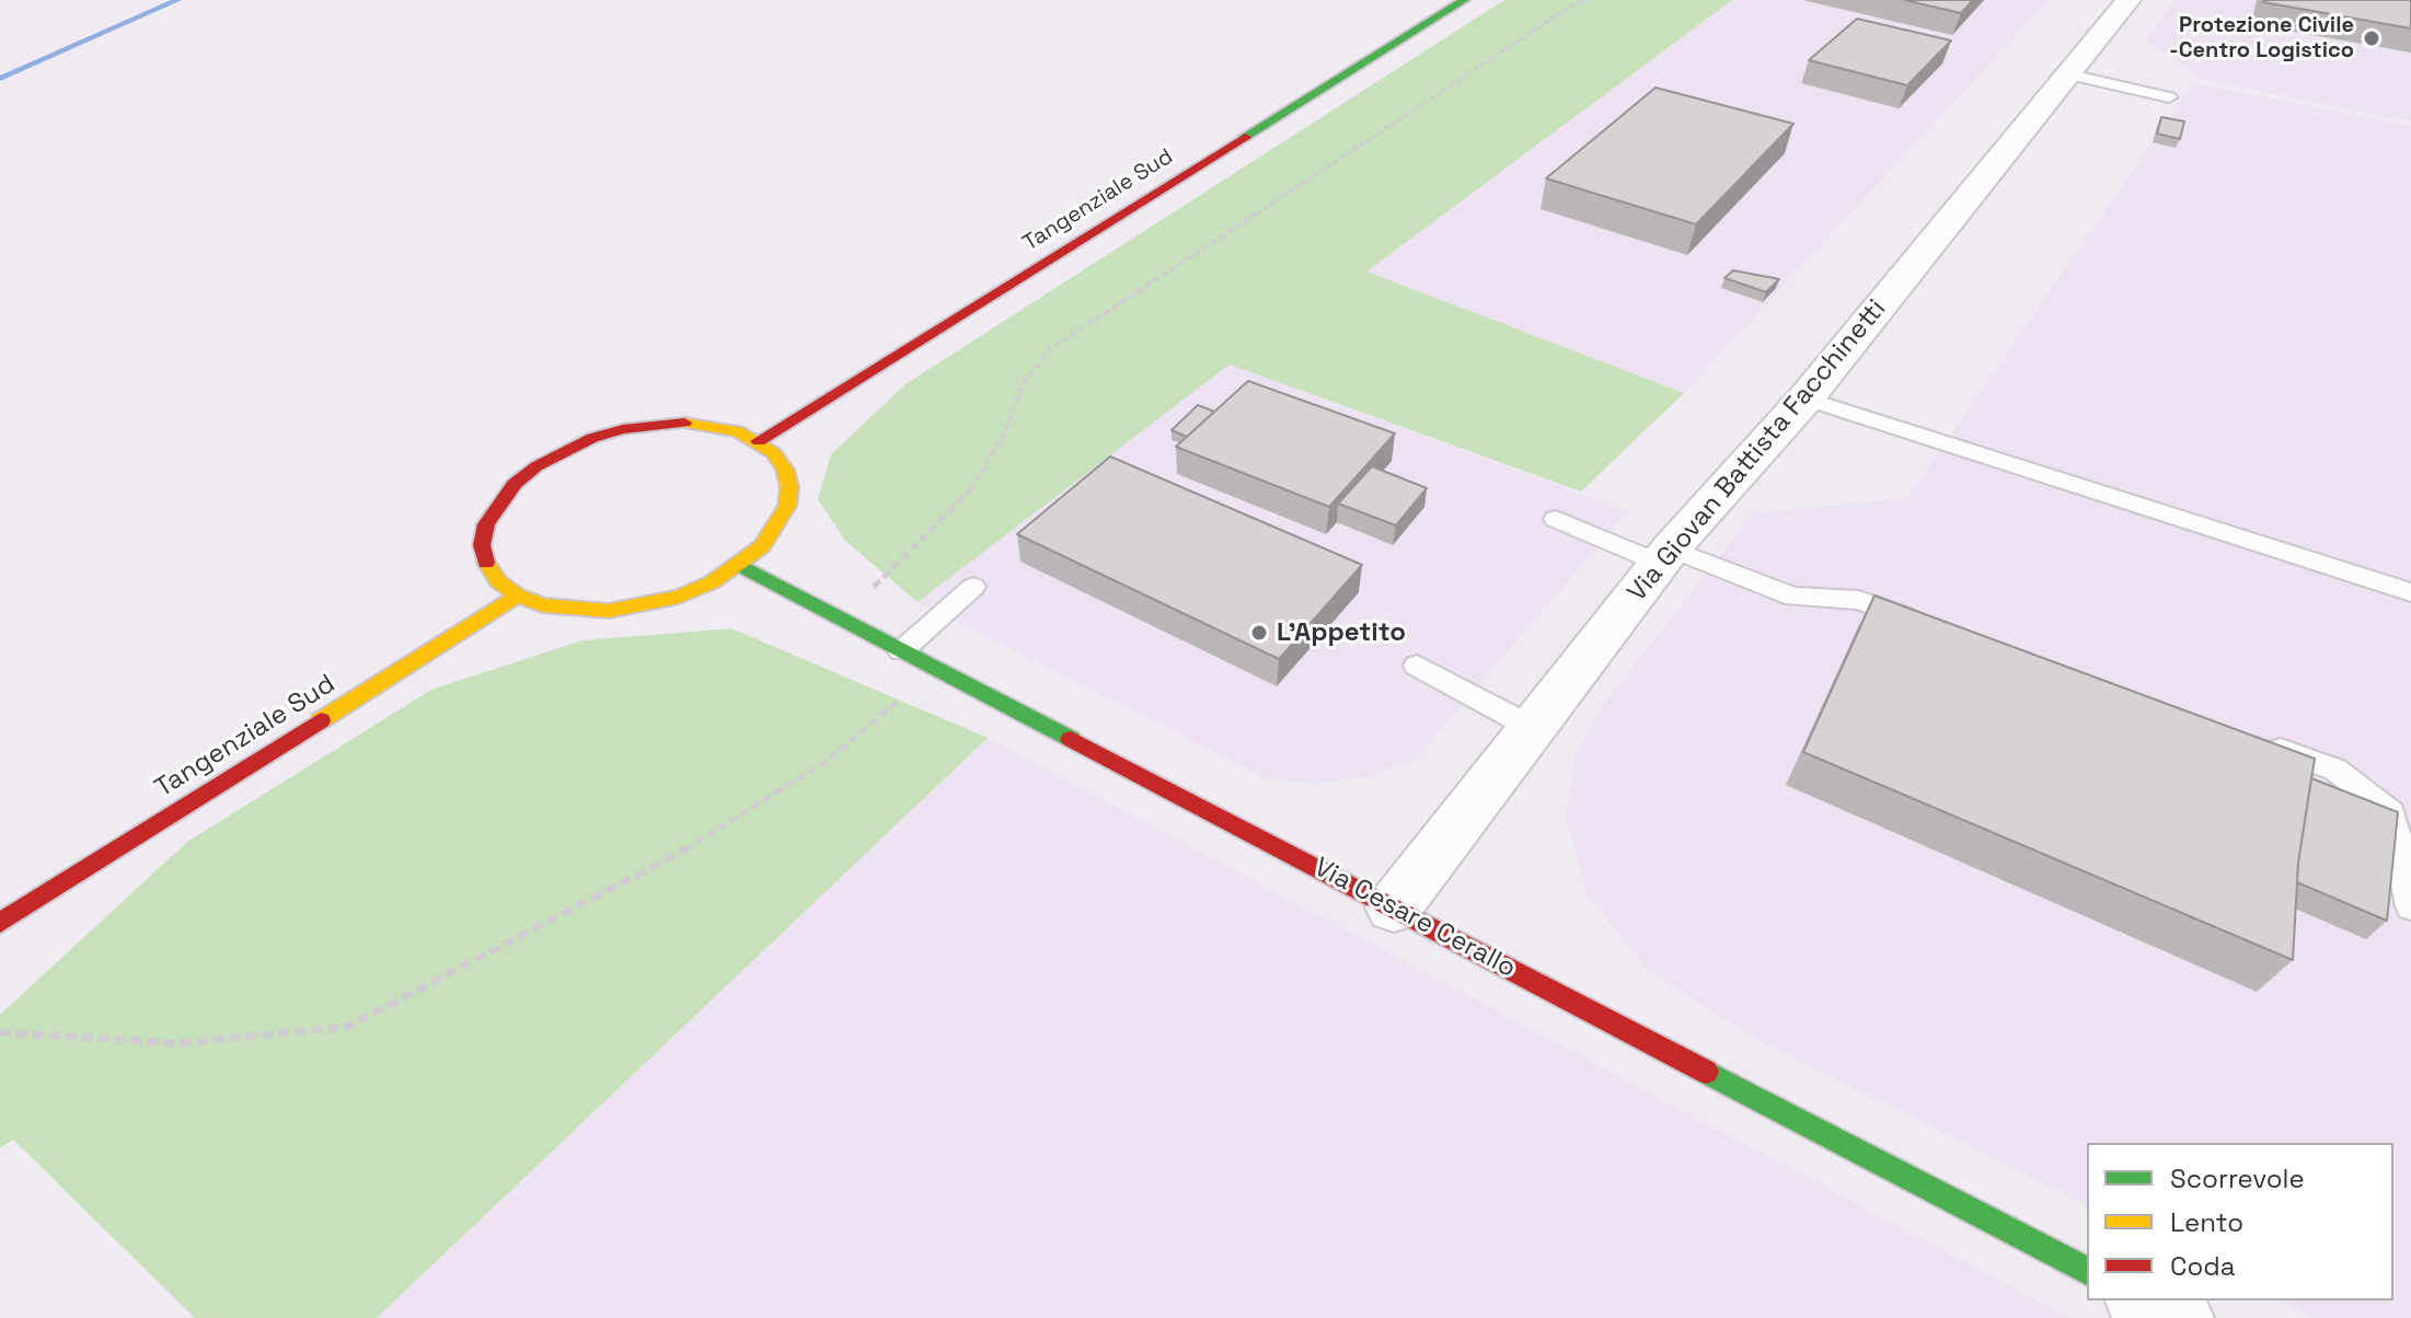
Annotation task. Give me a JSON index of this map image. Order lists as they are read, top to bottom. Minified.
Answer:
{"streets":{"main road":["Tangenziale Sud","Via Cesare Cerallo"],"street":["Via Giovan Battista Facchinetti"]},"crossings":[["Tangenziale Sud","Via Cesare Cerallo"],["Via Giovan Battista Facchinetti","Via Cesare Cerallo"]],"places":["Protezione Civile -Centro Logistico","L'Appetito"],"legend":["Scorrevole","Lento","Coda"]}
